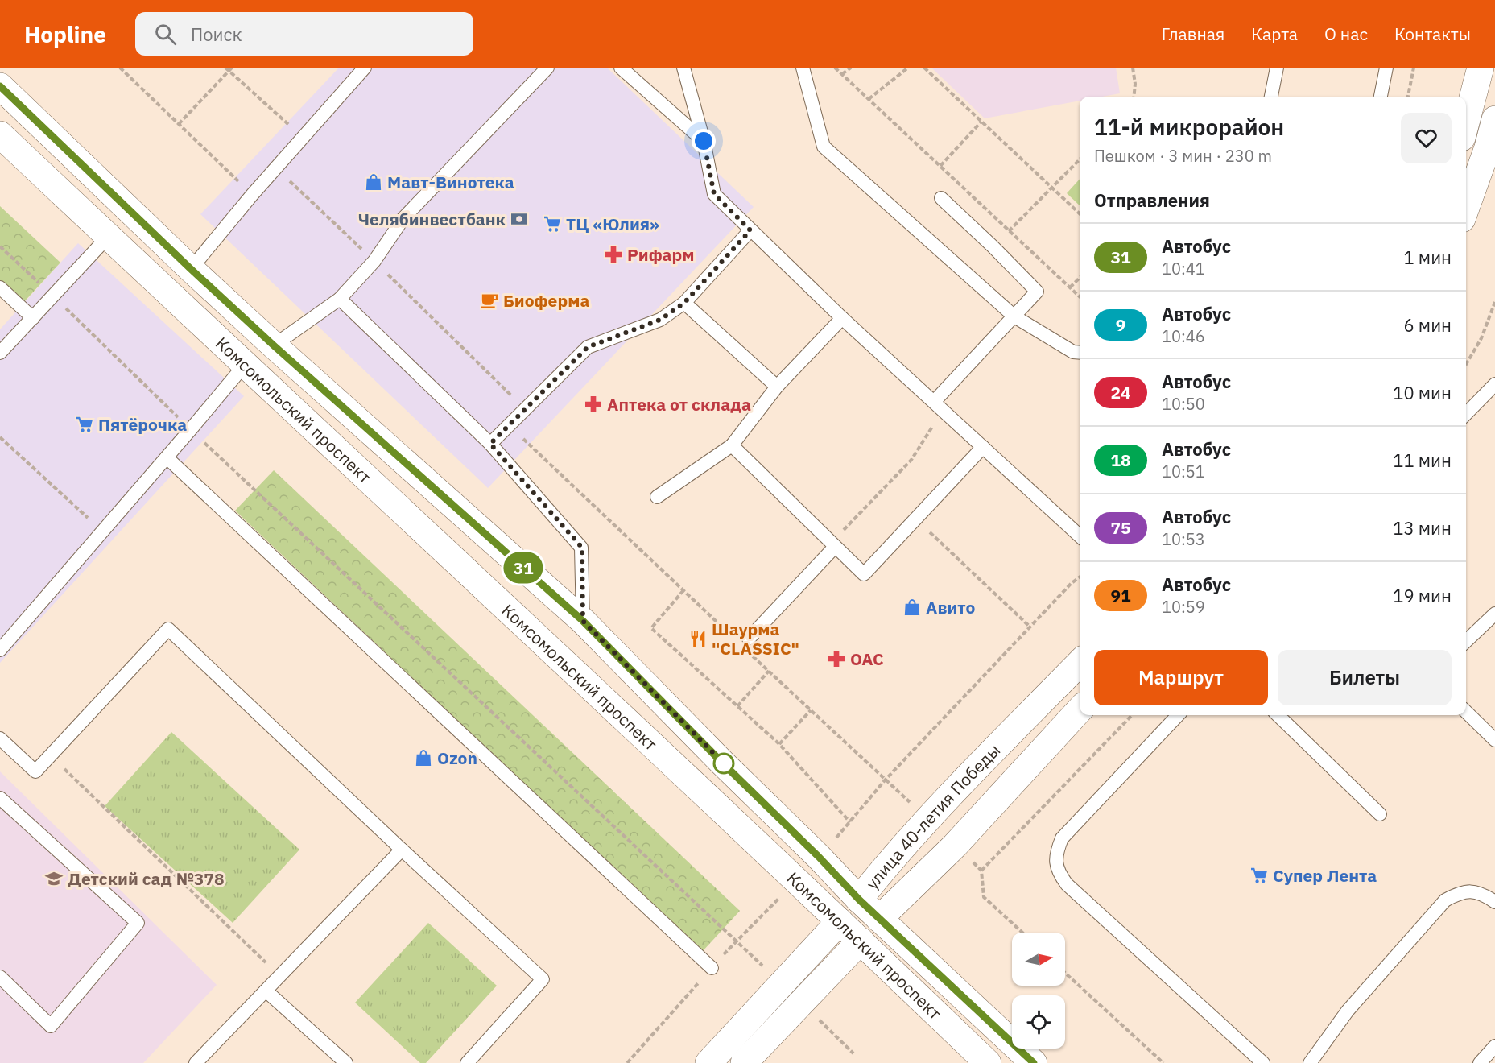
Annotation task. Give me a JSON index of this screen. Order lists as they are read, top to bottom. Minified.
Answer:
{"streets":{"main road":["Комсомольский проспект","улица 40-летия Победы"]},"crossings":[["Комсомольский проспект","улица 40-летия Победы"]],"places":{"shop":["Мавт-Винотека","Авито","Ozon"],"bank":["Челябинвестбанк"],"supermarket":["ТЦ «Юлия»","Пятёрочка","Супер Лента"],"pharmacy":["Рифарм","Аптека от склада","ОАС"],"cafe":["Биоферма"],"restaurant":["Шаурма \"CLASSIC\""],"school or university":["Детский сад №378"]},"lines":["bus line 31"],"north":"right","page":{"header":"Hopline","search":"Поиск","nav":["Главная","Карта","О нас","Контакты"],"on_map":"31","heading":[["11-й микрорайон","Пешком · 3 мин · 230 m"],"Отправления"],"list":[{"mark":"31","name":"Автобус","note":"10:41","value":"1 мин"},{"mark":"9","name":"Автобус","note":"10:46","value":"6 мин"},{"mark":"24","name":"Автобус","note":"10:50","value":"10 мин"},{"mark":"18","name":"Автобус","note":"10:51","value":"11 мин"},{"mark":"75","name":"Автобус","note":"10:53","value":"13 мин"},{"mark":"91","name":"Автобус","note":"10:59","value":"19 мин"}],"buttons":["Маршрут","Билеты"]}}
